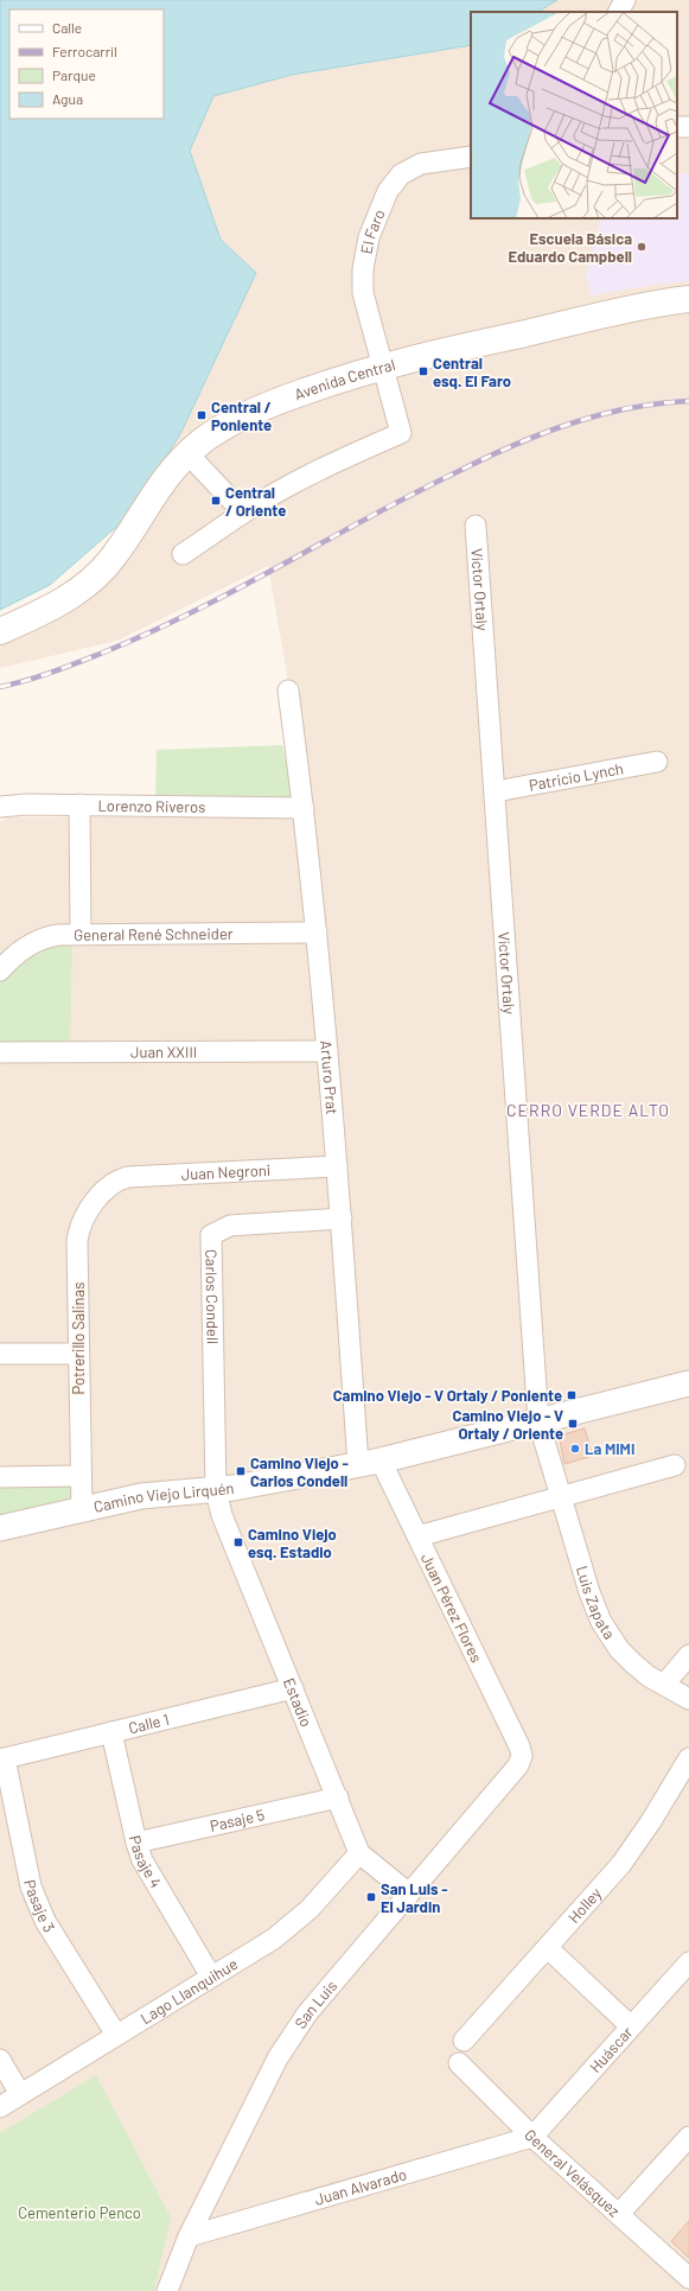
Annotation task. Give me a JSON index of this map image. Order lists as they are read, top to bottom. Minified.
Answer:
{"streets":{"main road":["Avenida Central"],"street":["El Faro","Víctor Ortaly","Patricio Lynch","Lorenzo Riveros","General René Schneider","Juan XXIII","Arturo Prat","Juan Negroni","Carlos Condell","Potrerillo Salinas","Camino Viejo Lirquén","Luis Zapata","Juan Pérez Flores","Estadio","Calle 1","Pasaje 5","Pasaje 4","Pasaje 3","Holley","Lago Llanquihue","San Luis","Huáscar","General Velásquez","Juan Alvarado"]},"crossings":[["El Faro","Avenida Central"],["Víctor Ortaly","Patricio Lynch"],["Víctor Ortaly","Camino Viejo Lirquén"],["Víctor Ortaly","Luis Zapata"],["Lorenzo Riveros","Arturo Prat"],["General René Schneider","Arturo Prat"],["Juan XXIII","Arturo Prat"],["Arturo Prat","Juan Negroni"],["Arturo Prat","Carlos Condell"],["Arturo Prat","Camino Viejo Lirquén"],["Arturo Prat","Juan Pérez Flores"],["Juan Negroni","Potrerillo Salinas"],["Carlos Condell","Camino Viejo Lirquén"],["Carlos Condell","Estadio"],["Potrerillo Salinas","Camino Viejo Lirquén"],["Camino Viejo Lirquén","Luis Zapata"],["Camino Viejo Lirquén","Juan Pérez Flores"],["Camino Viejo Lirquén","Estadio"],["Juan Pérez Flores","San Luis"],["Estadio","Calle 1"],["Estadio","Pasaje 5"],["Estadio","Lago Llanquihue"],["Estadio","San Luis"],["Calle 1","Pasaje 4"],["Calle 1","Pasaje 3"],["Pasaje 5","Pasaje 4"],["Pasaje 4","Lago Llanquihue"],["Pasaje 3","Lago Llanquihue"],["San Luis","Juan Alvarado"],["Huáscar","General Velásquez"],["Huáscar","Juan Alvarado"],["General Velásquez","Juan Alvarado"]],"districts":["CERRO VERDE ALTO"],"parks":["Cementerio Penco"],"places":{"other":["Escuela Básica Eduardo Campbell","La MIMI"],"transit":["Central esq. El Faro","Central / Poniente","Central / Oriente","Camino Viejo - V Ortaly / Poniente","Camino Viejo - V Ortaly / Oriente","Camino Viejo - Carlos Condell","Camino Viejo esq. Estadio","San Luis - El Jardin"]},"legend":["Calle","Ferrocarril","Parque","Agua"]}
